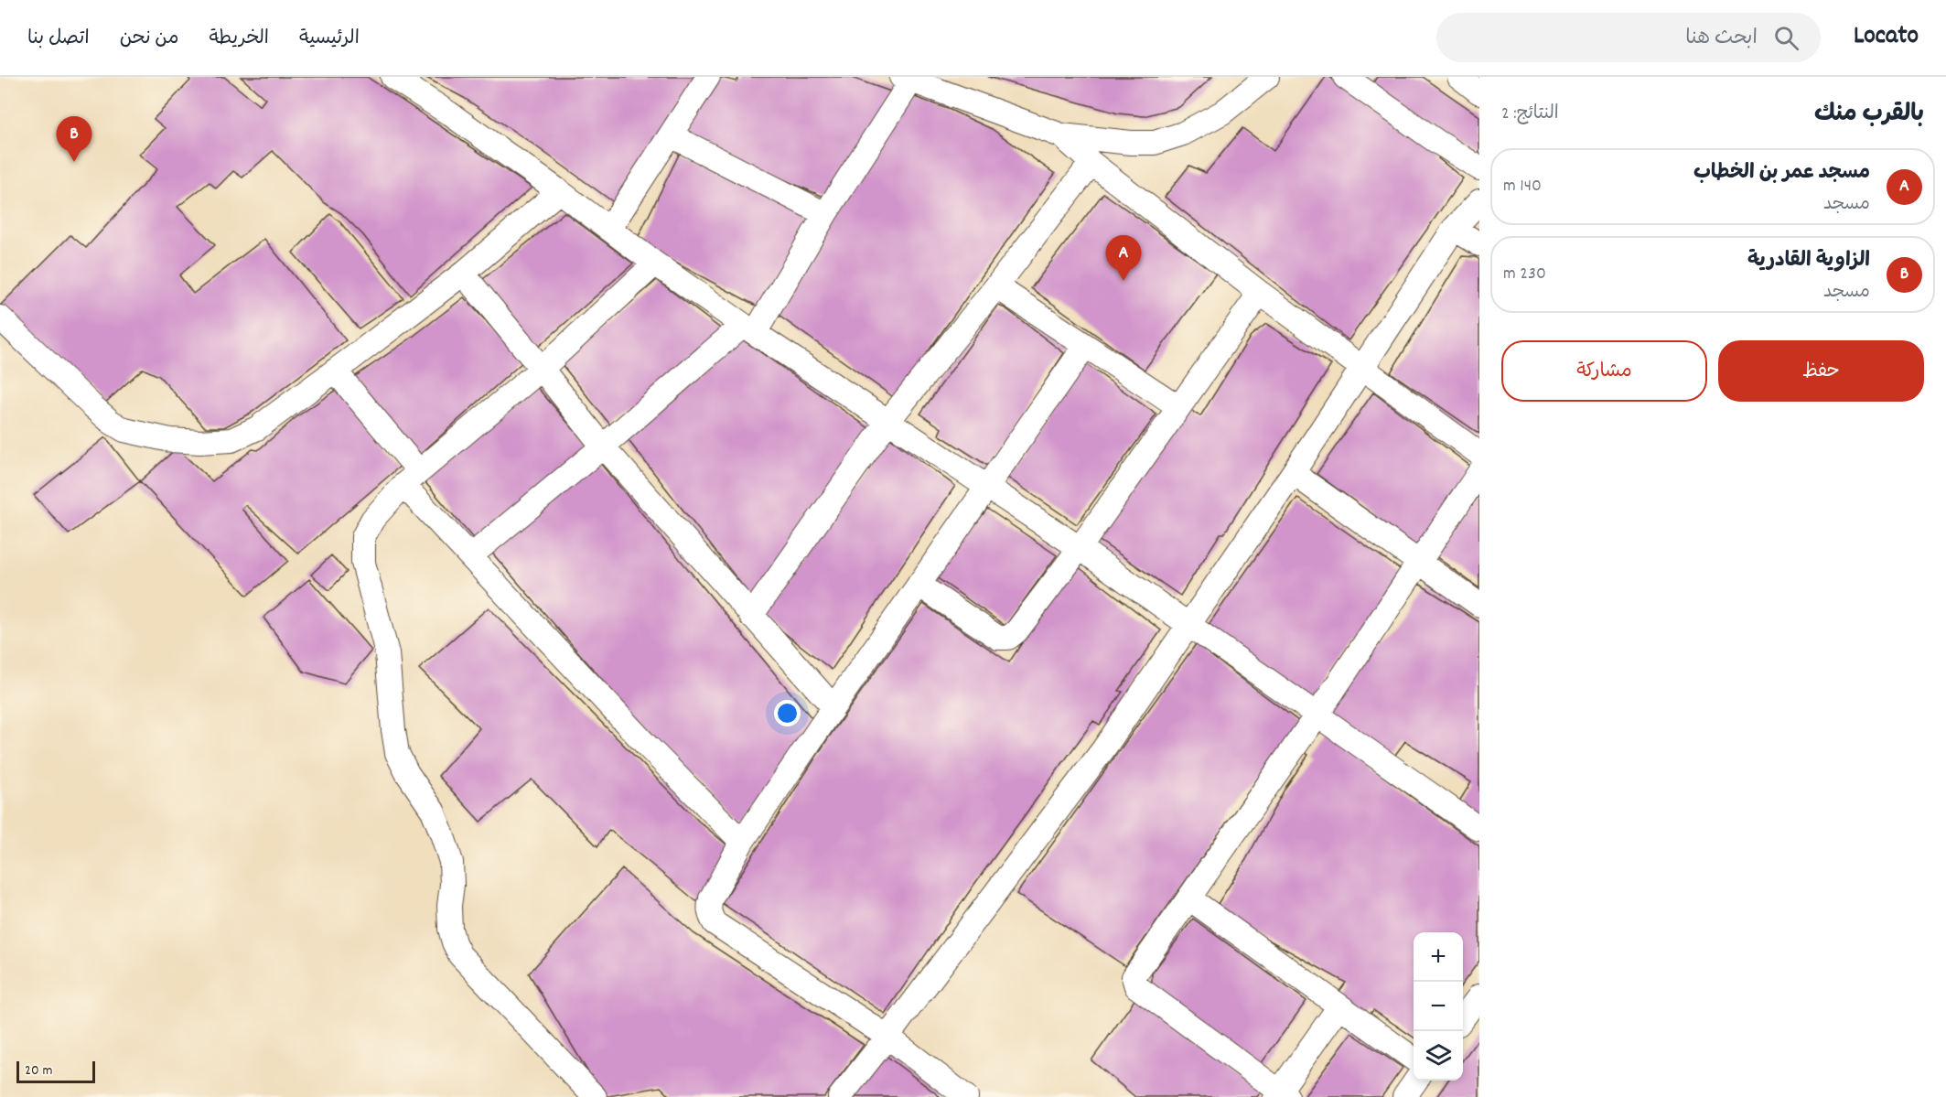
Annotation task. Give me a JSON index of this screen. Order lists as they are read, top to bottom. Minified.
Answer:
{"scale_bar":"20 m","page":{"header":"Locato","search":"ابحث هنا","nav":["الرئيسية","الخريطة","من نحن","اتصل بنا"],"heading":["بالقرب منك","النتائج: 2"],"pins":["B","A"],"list":[{"mark":"A","name":"مسجد عمر بن الخطاب","note":"مسجد","value":"140 m"},{"mark":"B","name":"الزاوية القادرية","note":"مسجد","value":"230 m"}],"buttons":["حفظ","مشاركة"],"map_buttons":["+","−"],"scale":"20 m"}}
